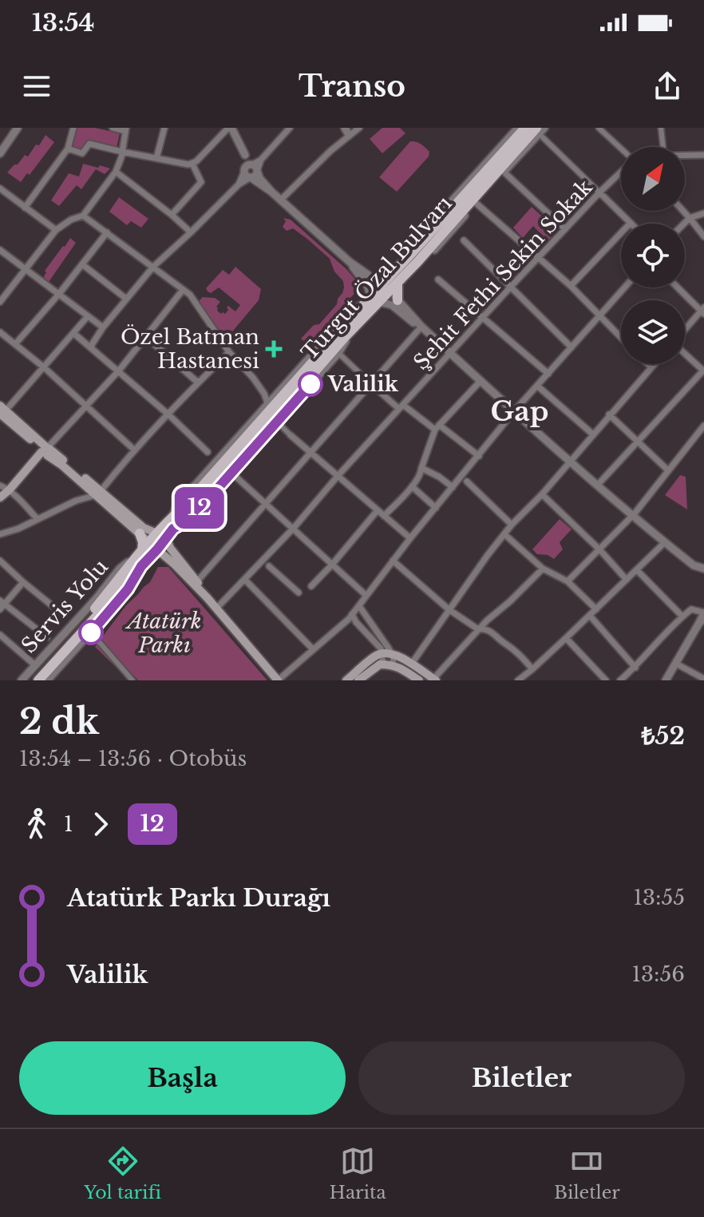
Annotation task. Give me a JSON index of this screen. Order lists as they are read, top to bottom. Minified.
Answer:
{"streets":{"main road":["Turgut Özal Bulvarı"],"street":["Şehit Fethi Sekin Sokak","Servis Yolu"]},"crossings":[["Turgut Özal Bulvarı","Servis Yolu"]],"districts":["Gap"],"parks":["Atatürk Parkı"],"places":{"health":["Özel Batman Hastanesi"],"other":["Valilik"]},"lines":["bus line 12"],"north":"top right","page":{"status":"13:54","header":"Transo","on_map":"12","heading":["2 dk","13:54 – 13:56 · Otobüs","₺52"],"legs":["1","12"],"list":[{"name":"Atatürk Parkı Durağı","value":"13:55"},{"name":"Valilik","value":"13:56"}],"buttons":["Başla","Biletler"],"tabs":["Yol tarifi","Harita","Biletler"]}}
